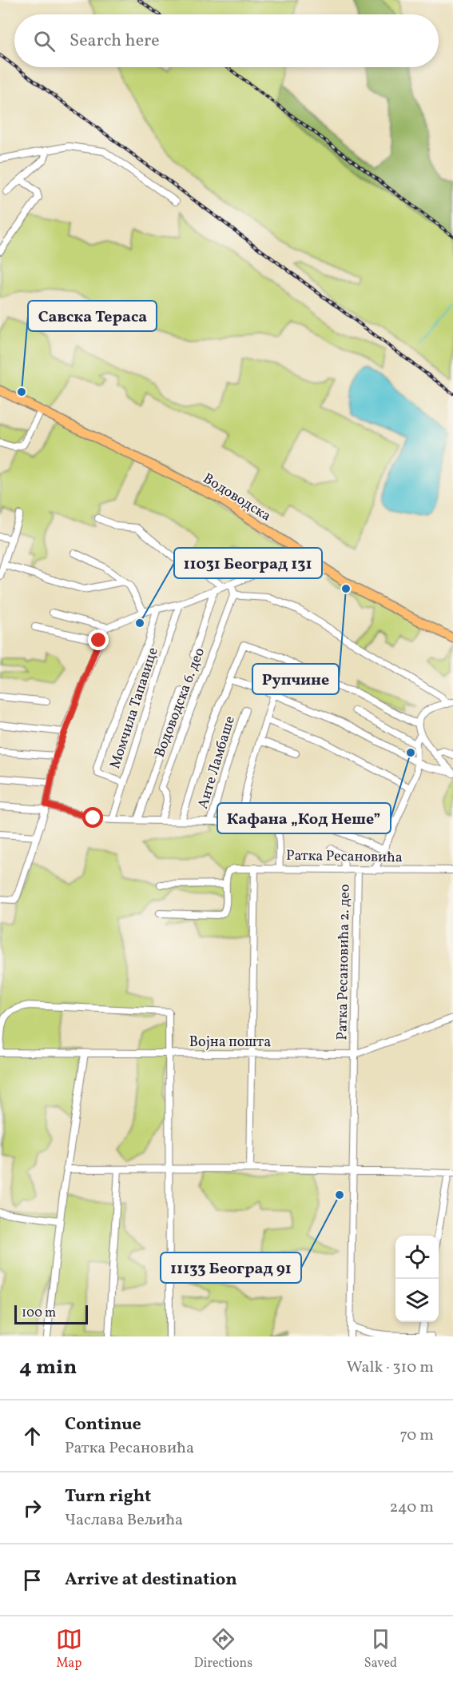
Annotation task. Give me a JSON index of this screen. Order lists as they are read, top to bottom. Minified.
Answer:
{"streets":{"main road":["Водоводска"],"street":["Водоводска 6. део","Момчила Тапавице","Анте Ламбаше","Ратка Ресановића","Ратка Ресановића 2. део","Војна пошта"]},"crossings":[["Водоводска 6. део","Ратка Ресановића"],["Момчила Тапавице","Ратка Ресановића"],["Анте Ламбаше","Ратка Ресановића"],["Ратка Ресановића","Ратка Ресановића 2. део"],["Ратка Ресановића 2. део","Војна пошта"]],"places":["Савска Тераса","Рупчине","11031 Београд 131","Кафана „Код Неше”","11133 Београд 91"],"scale_bar":"100 m","page":{"search":"Search here","scale":"100 m","heading":["4 min","Walk · 310 m"],"list":[["Continue","Ратка Ресановића","70 m"],["Turn right","Часлава Вељића","240 m"],"Arrive at destination"],"nav":["Map","Directions","Saved"]}}
